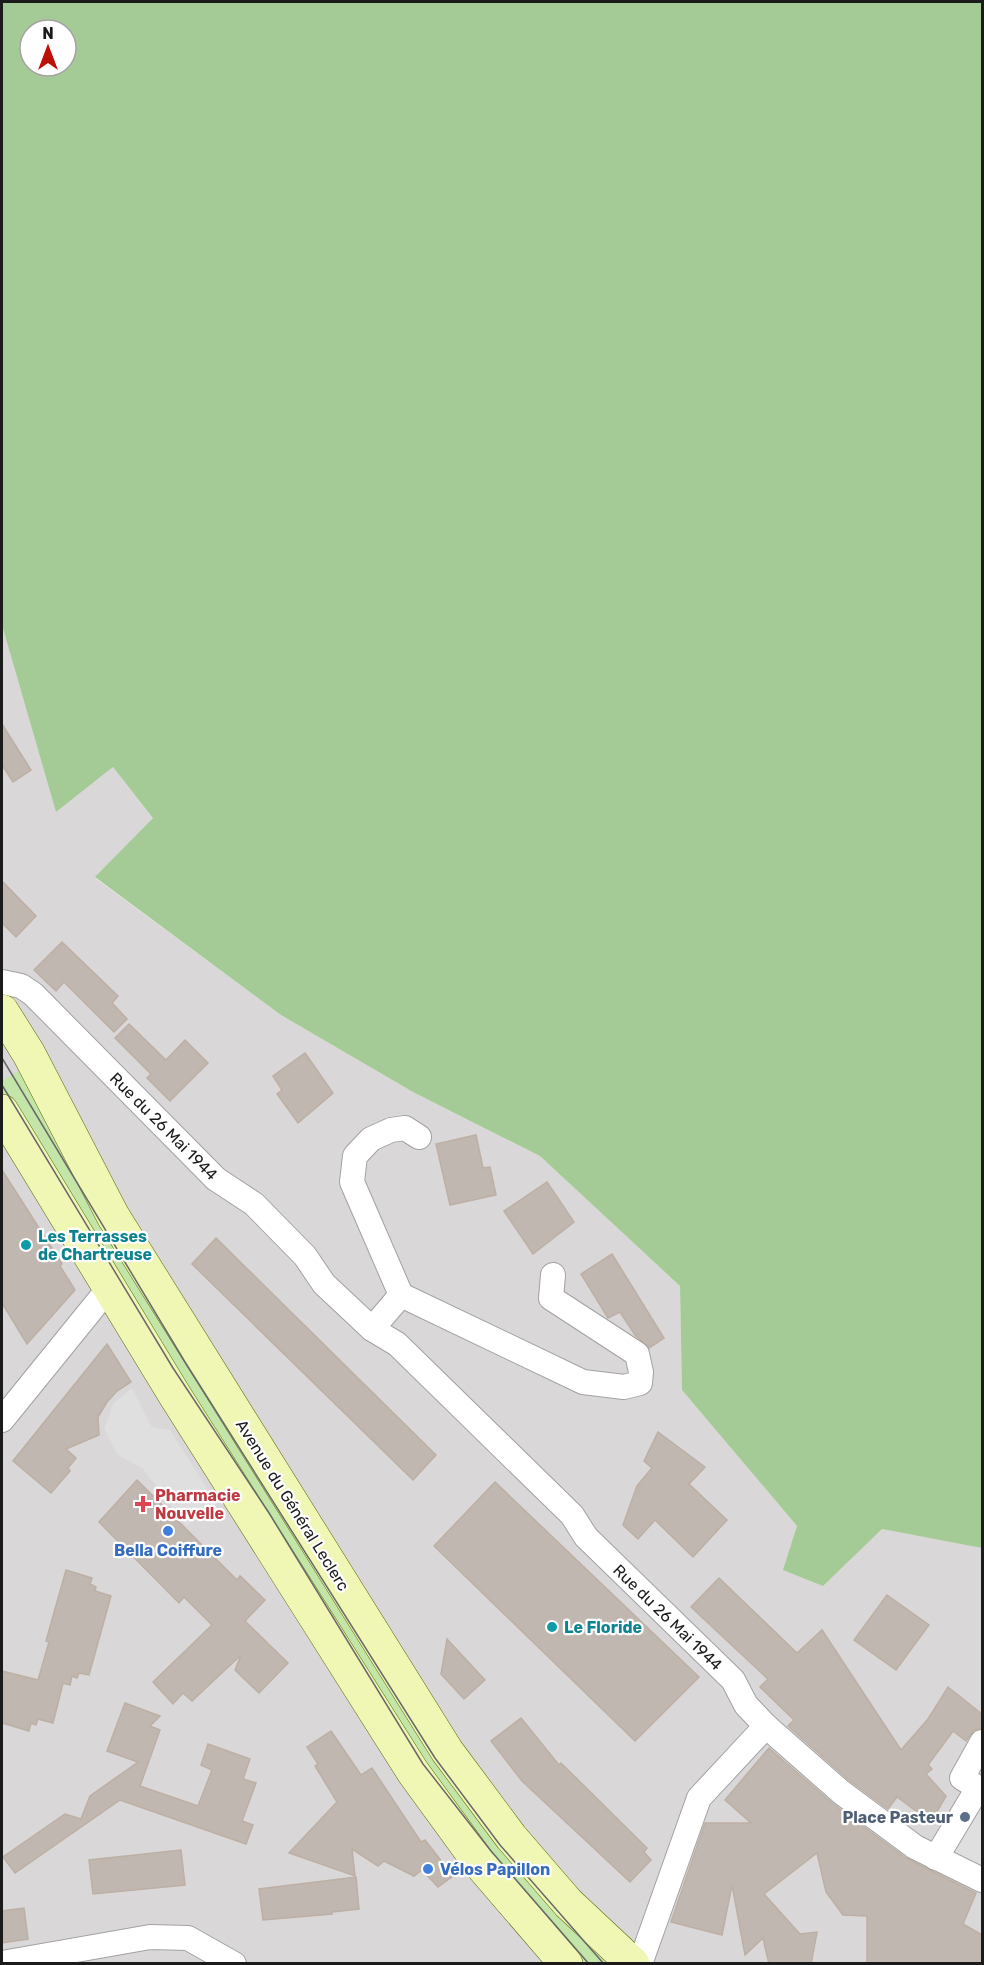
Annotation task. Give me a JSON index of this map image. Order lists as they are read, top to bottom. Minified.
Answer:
{"streets":{"main road":["Avenue du Général Leclerc"],"street":["Rue du 26 Mai 1944"]},"places":{"other":["Les Terrasses de Chartreuse","Bella Coiffure","Le Floride","Place Pasteur","Vélos Papillon"],"health":["Pharmacie Nouvelle"]},"north":"top"}
